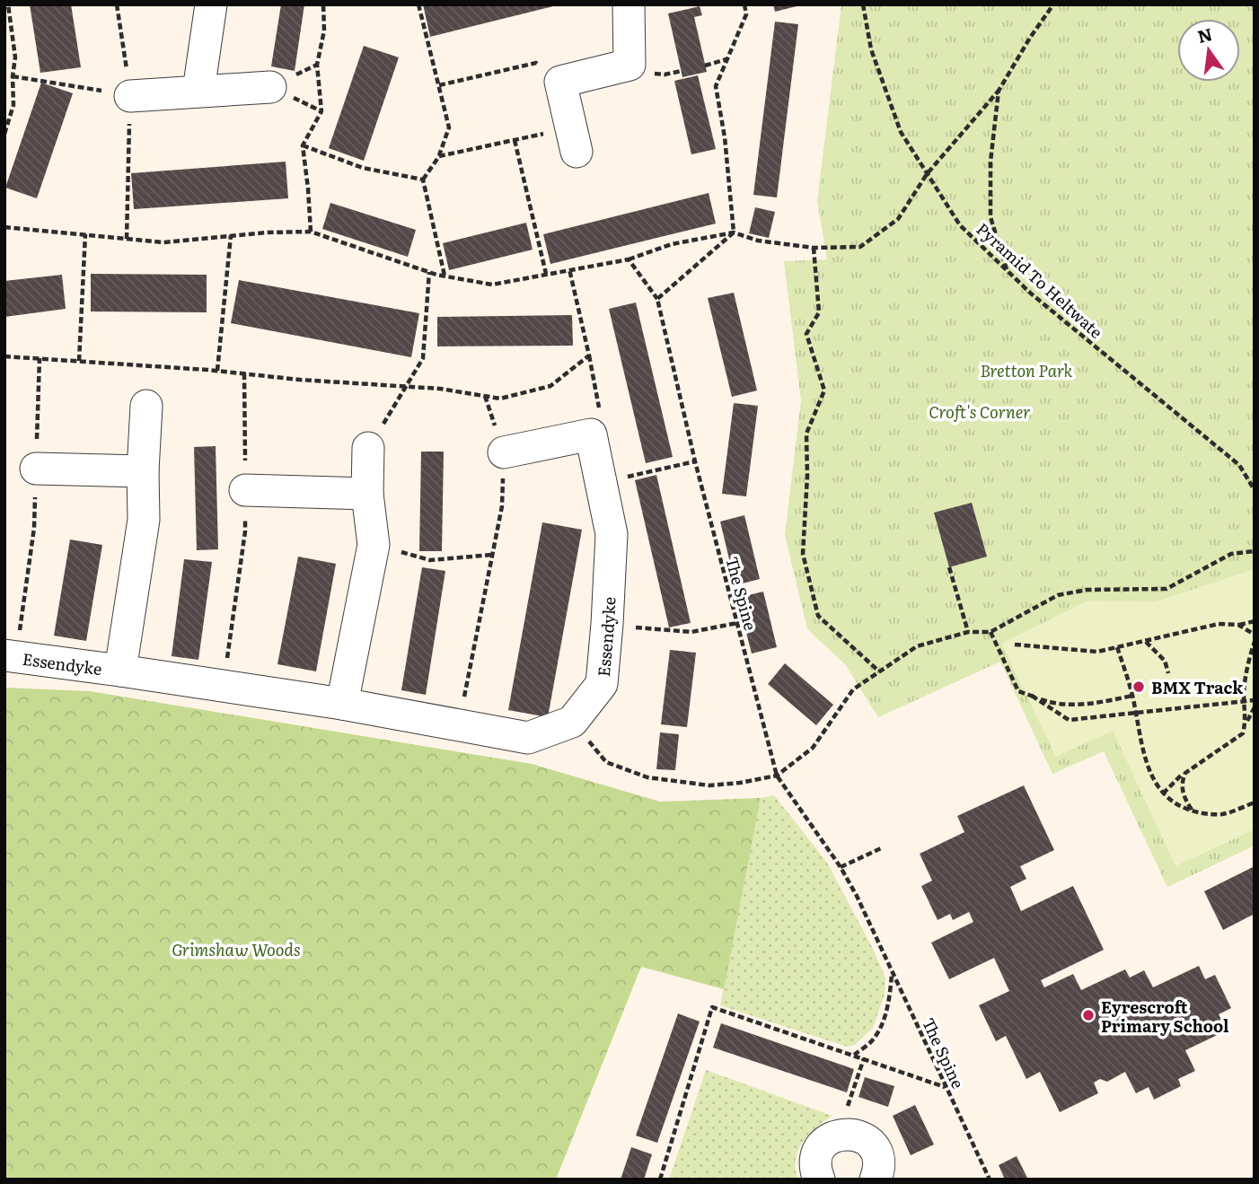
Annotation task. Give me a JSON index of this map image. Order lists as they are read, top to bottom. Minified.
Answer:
{"streets":{"street":["Essendyke"],"path":["Pyramid To Heltwate","The Spine"]},"parks":["Bretton Park","Croft's Corner","Grimshaw Woods"],"places":["BMX Track","Eyrescroft Primary School"],"north":"top"}
